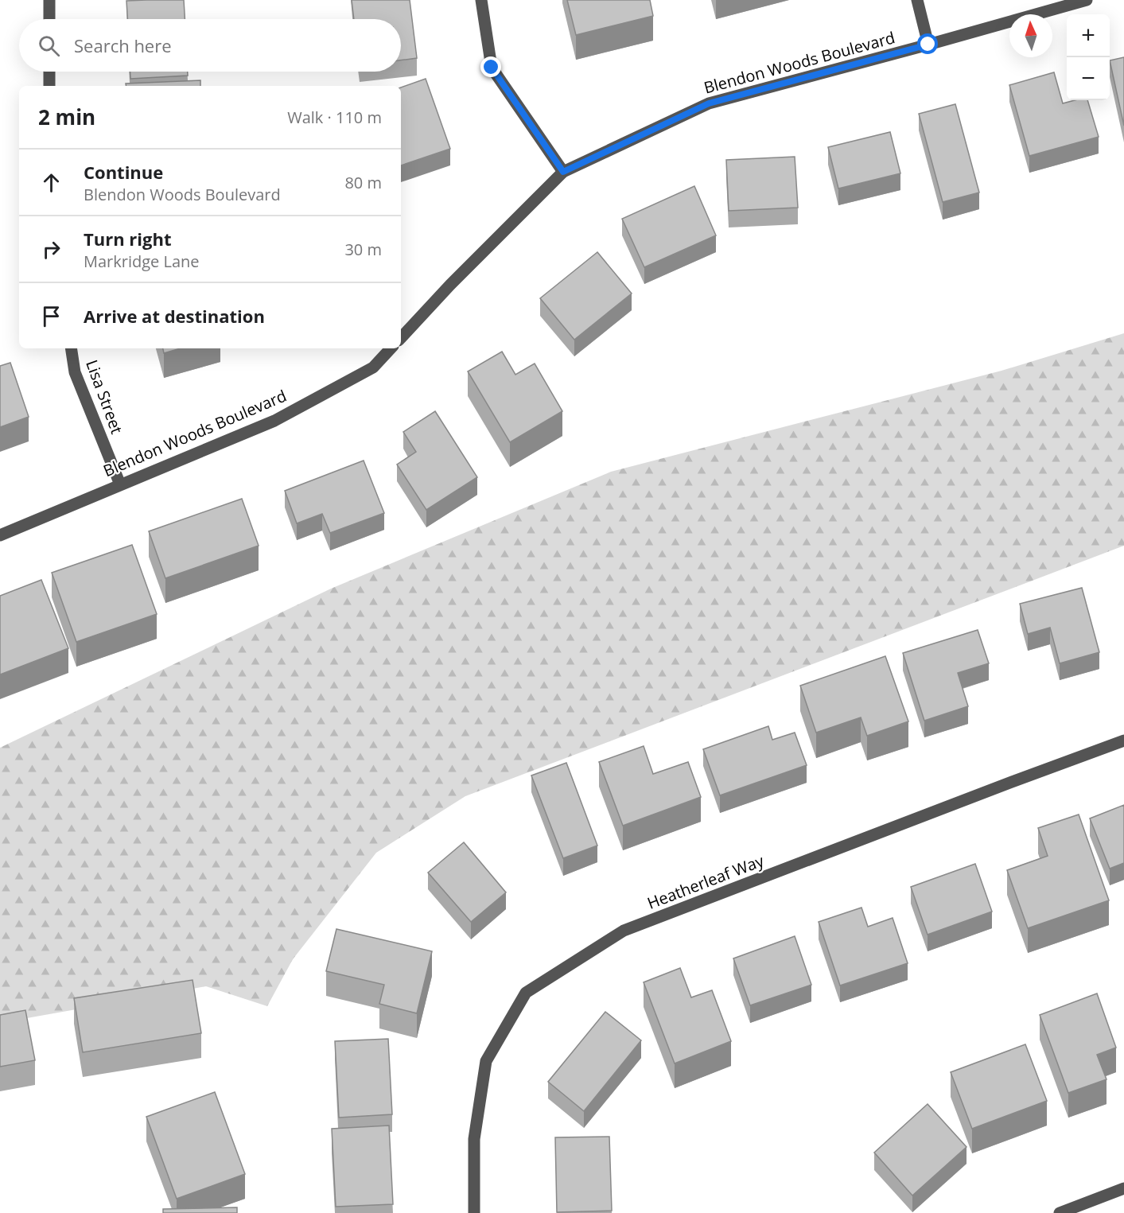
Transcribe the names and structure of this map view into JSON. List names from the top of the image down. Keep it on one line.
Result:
{"streets":{"street":["Blendon Woods Boulevard","Lisa Street","Heatherleaf Way"]},"crossings":[["Blendon Woods Boulevard","Lisa Street"]],"north":"top","page":{"map_buttons":["+","−"],"search":"Search here","heading":["2 min","Walk · 110 m"],"list":[["Continue","Blendon Woods Boulevard","80 m"],["Turn right","Markridge Lane","30 m"],"Arrive at destination"]}}
